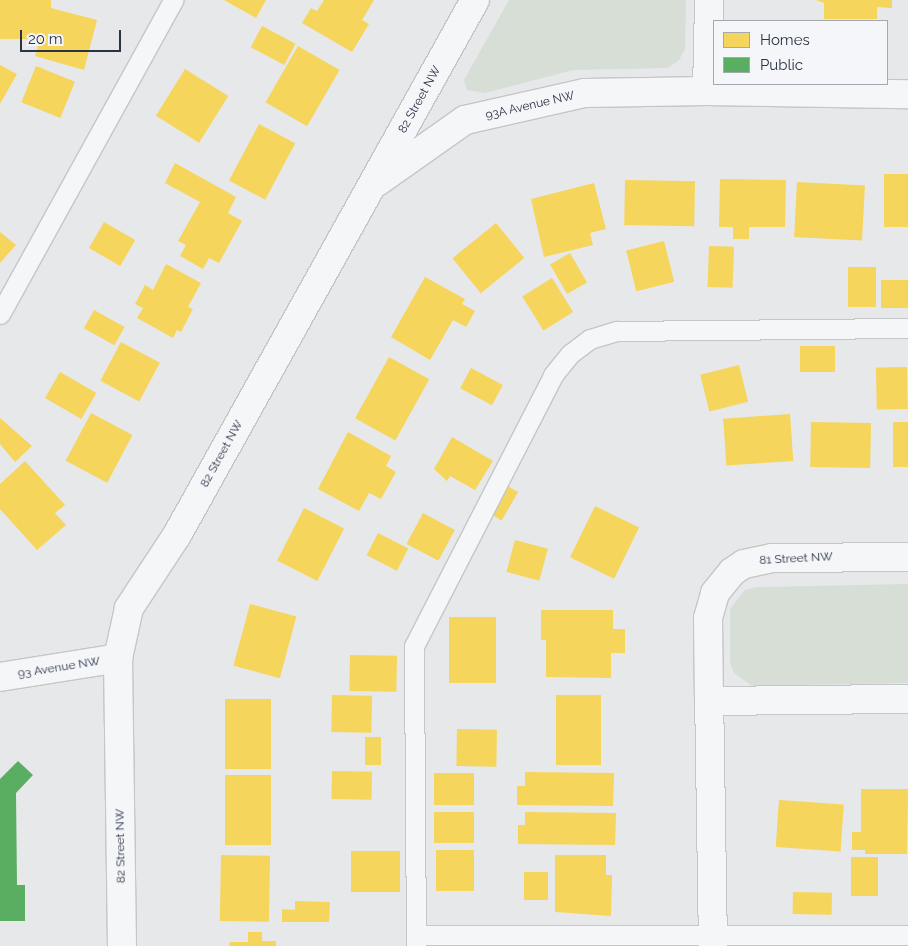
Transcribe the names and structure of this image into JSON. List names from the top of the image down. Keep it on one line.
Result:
{"streets":{"street":["82 Street NW","93A Avenue NW","81 Street NW","93 Avenue NW"]},"crossings":[["82 Street NW","93A Avenue NW"],["82 Street NW","93 Avenue NW"]],"legend":["Homes","Public"],"scale_bar":"20 m"}
